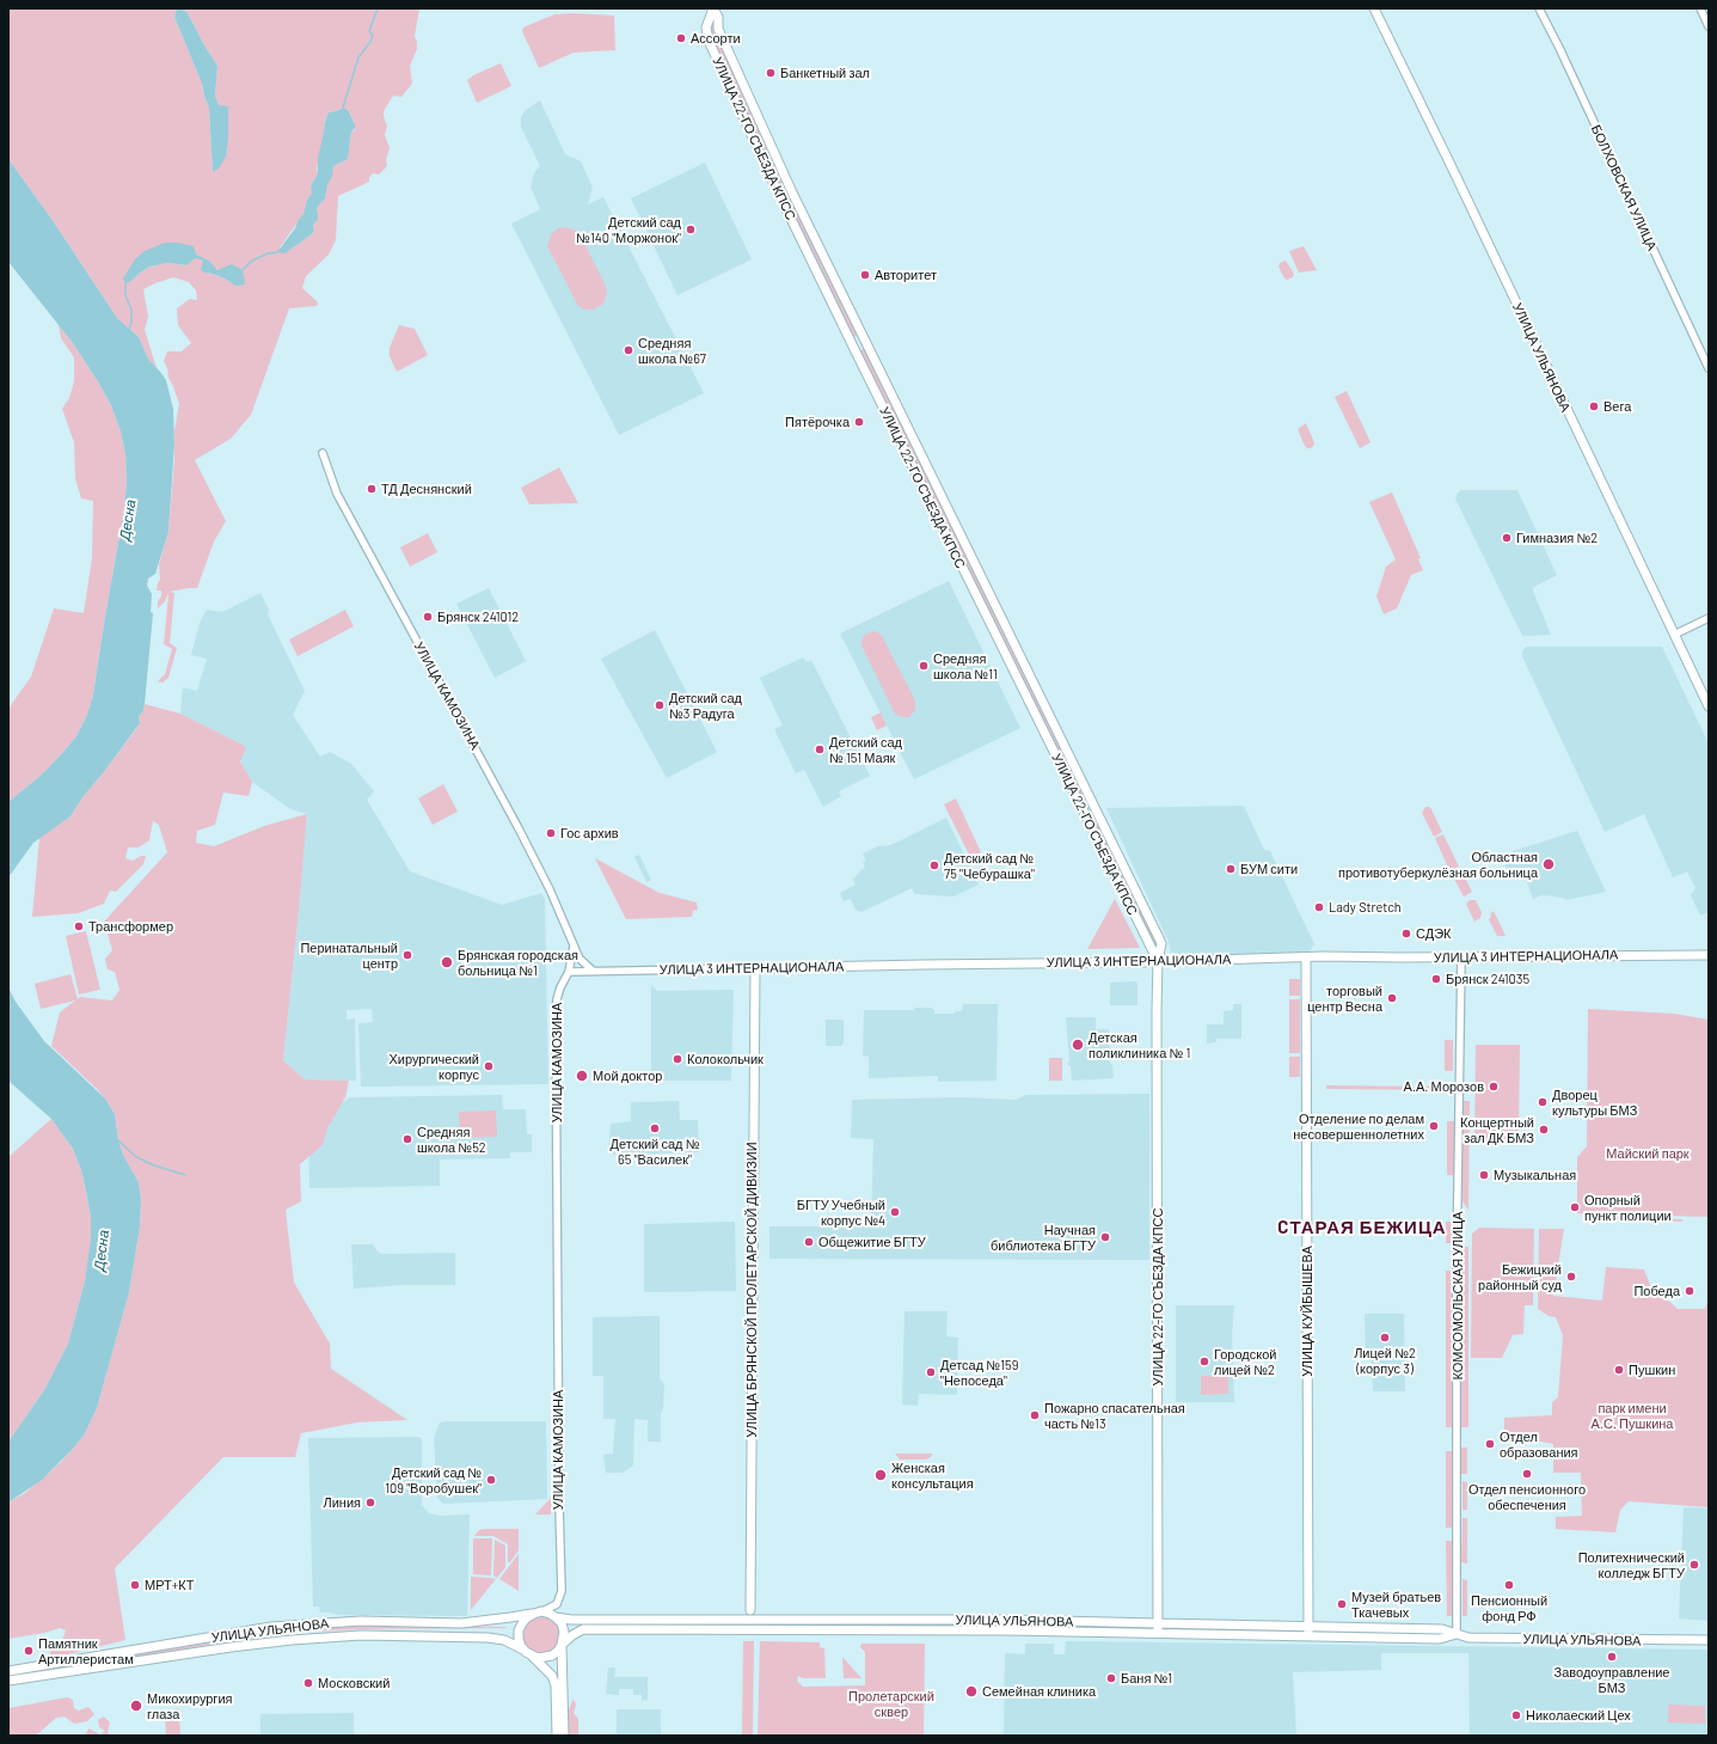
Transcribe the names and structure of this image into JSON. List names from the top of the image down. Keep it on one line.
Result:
{"streets":{"main road":["УЛИЦА 22-ГО СЪЕЗДА КПСС","УЛИЦА УЛЬЯНОВА","УЛИЦА 3 ИНТЕРНАЦИОНАЛА","УЛИЦА БРЯНСКОЙ ПРОЛЕТАРСКОЙ ДИВИЗИИ","УЛИЦА КУЙБЫШЕВА"],"street":["БОЛХОВСКАЯ УЛИЦА","УЛИЦА КАМОЗИНА","КОМСОМОЛЬСКАЯ УЛИЦА"]},"crossings":[["УЛИЦА 22-ГО СЪЕЗДА КПСС","УЛИЦА УЛЬЯНОВА"],["УЛИЦА 22-ГО СЪЕЗДА КПСС","УЛИЦА 3 ИНТЕРНАЦИОНАЛА"],["УЛИЦА УЛЬЯНОВА","УЛИЦА КАМОЗИНА"],["УЛИЦА УЛЬЯНОВА","КОМСОМОЛЬСКАЯ УЛИЦА"],["УЛИЦА УЛЬЯНОВА","УЛИЦА КУЙБЫШЕВА"],["УЛИЦА КАМОЗИНА","УЛИЦА 3 ИНТЕРНАЦИОНАЛА"],["УЛИЦА 3 ИНТЕРНАЦИОНАЛА","УЛИЦА БРЯНСКОЙ ПРОЛЕТАРСКОЙ ДИВИЗИИ"],["УЛИЦА 3 ИНТЕРНАЦИОНАЛА","КОМСОМОЛЬСКАЯ УЛИЦА"],["УЛИЦА 3 ИНТЕРНАЦИОНАЛА","УЛИЦА КУЙБЫШЕВА"]],"districts":["CТАРАЯ БЕЖИЦА"],"water":["Десна"],"parks":["Майский парк","парк имени А.С. Пушкина","Пролетарский сквер"],"places":["Ассорти","Банкетный зал","Детский сад №140 \"Моржонок\"","Авторитет","Средняя школа №67","Вега","Пятёрочка","ТД Деснянский","Гимназия №2","Брянск 241012","Средняя школа №11","Детский сад №3 Радуга","Детский сад № 151 Маяк","Гос архив","Областная противотуберкулёзная больница","Детский сад № 75 \"Чебурашка\"","БУМ сити","Lady Stretch","Трансформер","СДЭК","Перинатальный центр","Брянская городская больница №1","Брянск 241035","торговый центр Весна","Детская поликлиника № 1","Колокольчик","Хирургический корпус","Мой доктор","А.А. Морозов","Дворец культуры БМЗ","Отделение по делам несовершеннолетних","Детский сад № 65 \"Василек\"","Концертный зал ДК БМЗ","Средняя школа №52","Музыкальная","Опорный пункт полиции","БГТУ Учебный корпус №4","Научная библиотека БГТУ","Общежитие БГТУ","Бежицкий районный суд","Победа","Лицей №2 (корпус 3)","Городской лицей №2","Пушкин","Детсад №159 \"Непоседа\"","Пожарно спасательная часть №13","Отдел образования","Отдел пенсионного обеспечения","Женская консультация","Детский сад № 109 \"Воробушек\"","Линия","Политехнический колледж БГТУ","МРТ+КТ","Пенсионный фонд РФ","Музей братьев Ткачевых","Памятник Артиллеристам","Заводоуправление БМЗ","Баня №1","Московский","Семейная клиника","Микохирургия глаза","Николаеский Цех"]}
